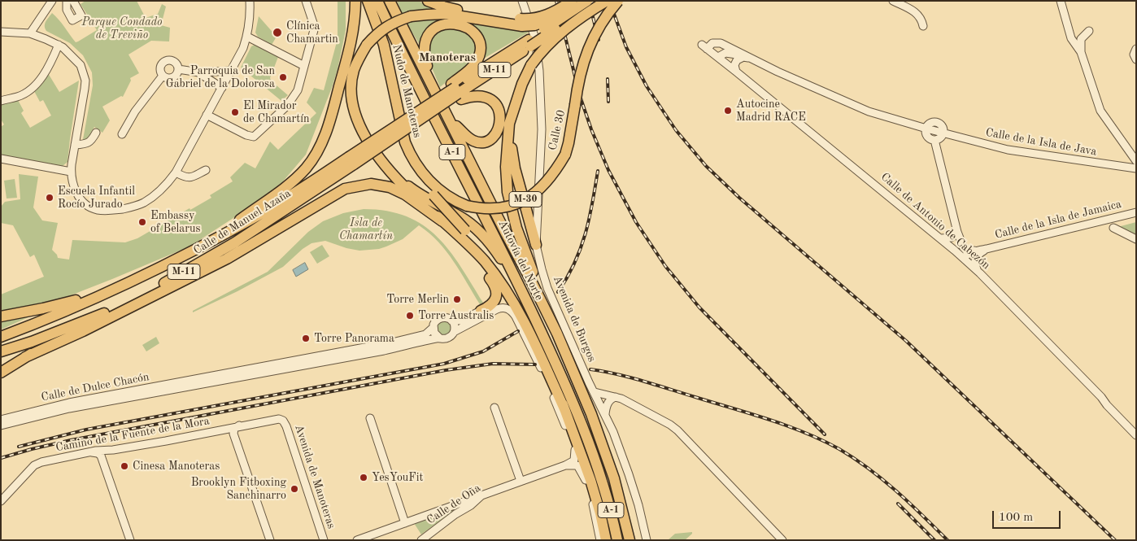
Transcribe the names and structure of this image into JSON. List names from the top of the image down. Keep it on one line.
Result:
{"streets":{"highway":["M-11","Nudo de Manoteras","Calle 30","A-1","M-30","Calle de Manuel Azaña","Autovía del Norte"],"street":["Calle de la Isla de Java","Calle de la Isla de Jamaica","Calle de Antonio de Cabezón","Avenida de Burgos","Calle de Dulce Chacón","Camino de la Fuente de la Mora","Avenida de Manoteras","Calle de Oña"]},"crossings":[["M-11","Calle de Manuel Azaña"],["Nudo de Manoteras","Calle 30"],["Calle de la Isla de Java","Calle de Antonio de Cabezón"],["Calle de la Isla de Jamaica","Calle de Antonio de Cabezón"],["Camino de la Fuente de la Mora","Avenida de Manoteras"]],"districts":["Manoteras"],"parks":["Parque Condado de Treviño","Isla de Chamartín"],"places":["Clínica Chamartin","Parroquia de San Gabriel de la Dolorosa","Autocine Madrid RACE","El Mirador de Chamartín","Escuela Infantil Rocío Jurado","Embassy of Belarus","Torre Merlin","Torre Australis","Torre Panorama","Cinesa Manoteras","YesYouFit","Brooklyn Fitboxing Sanchinarro"],"scale_bar":"100 m"}
